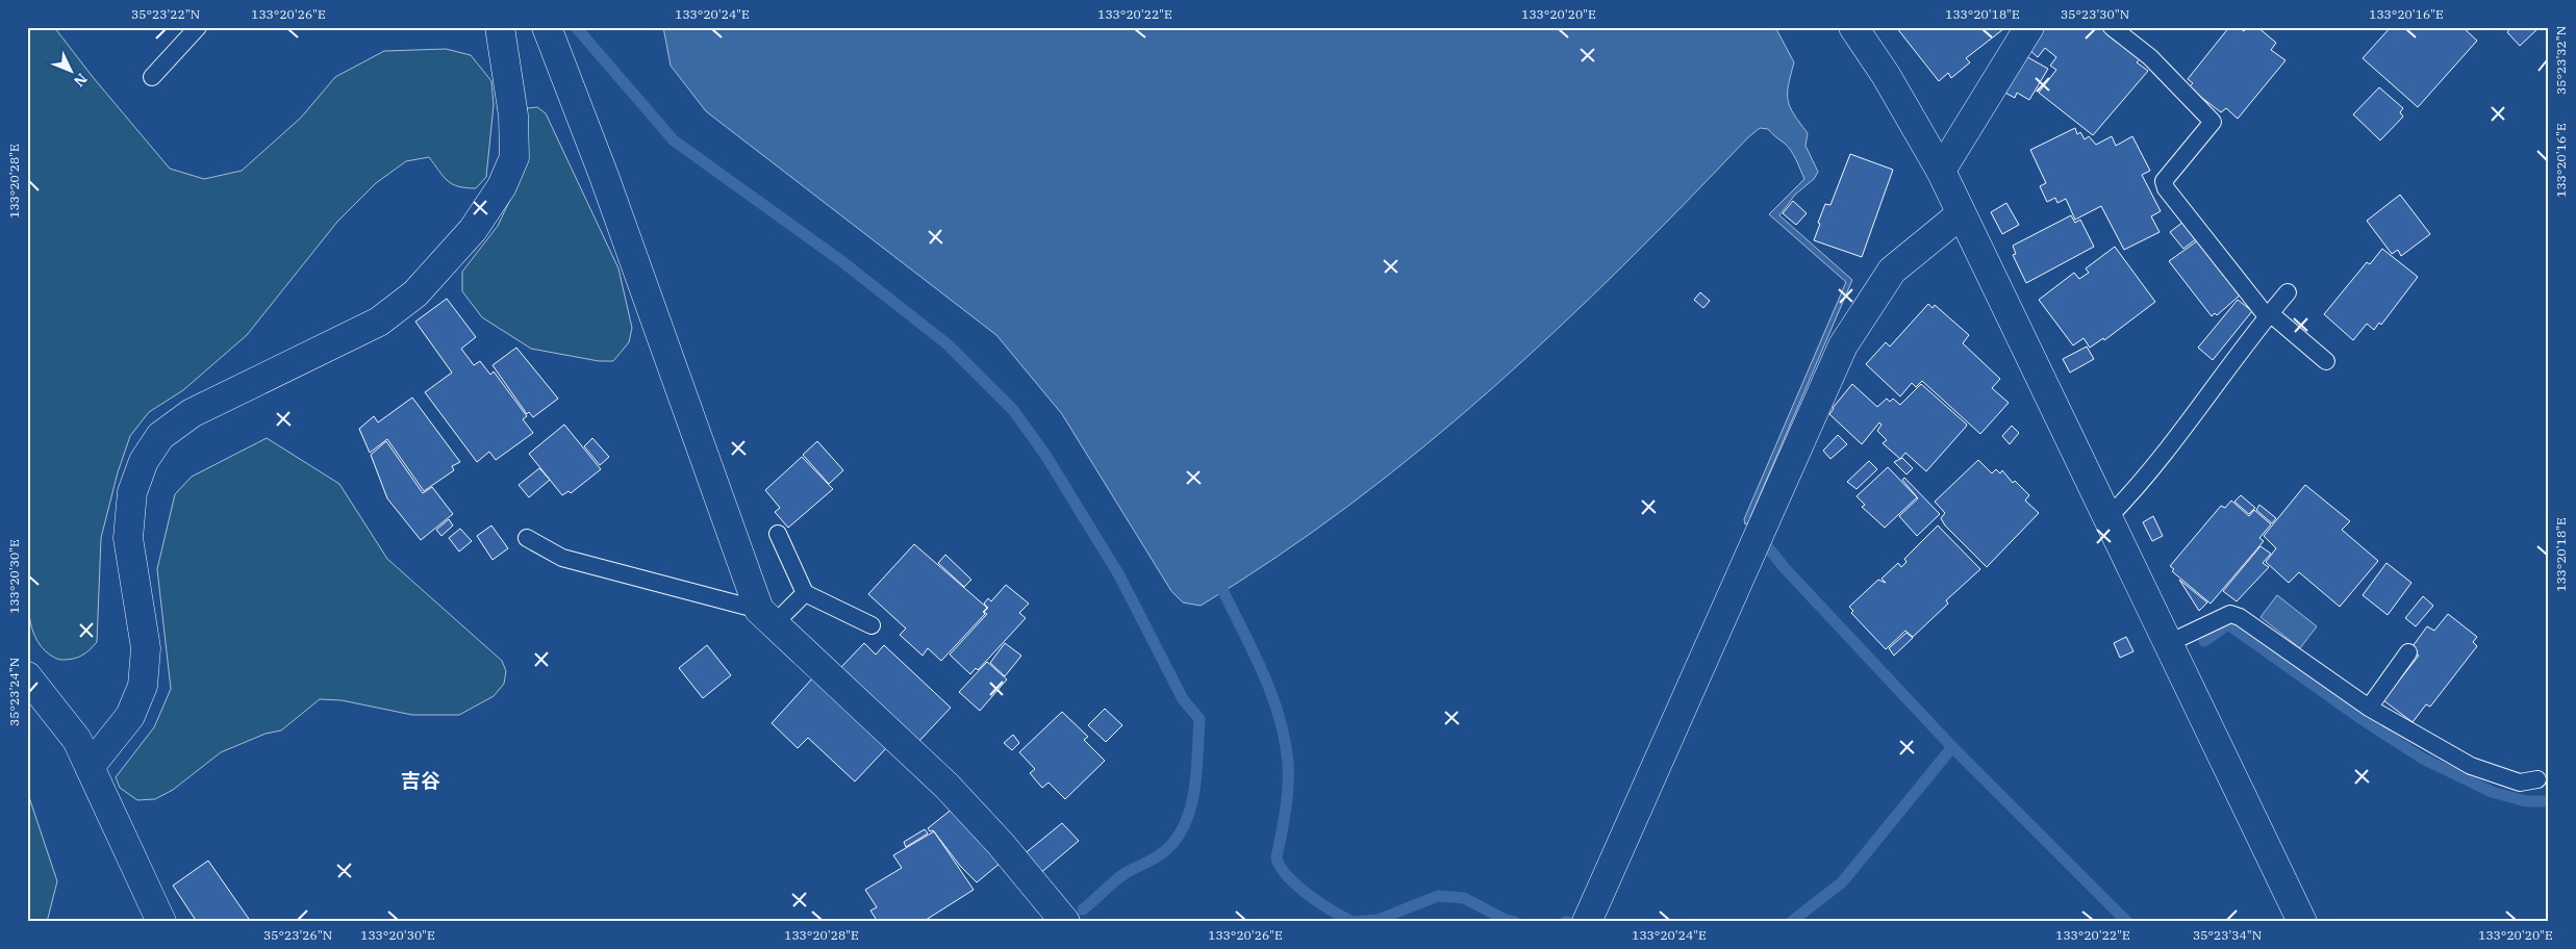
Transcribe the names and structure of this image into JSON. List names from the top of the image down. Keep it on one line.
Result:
{"districts":["吉谷"],"north":"bottom right","coordinates":["35°23'22\"N","133°20'26\"E","133°20'24\"E","133°20'22\"E","133°20'20\"E","133°20'18\"E","35°23'30\"N","133°20'16\"E","35°23'32\"N","133°20'28\"E","133°20'30\"E","35°23'24\"N","35°23'26\"N","35°23'34\"N"]}
